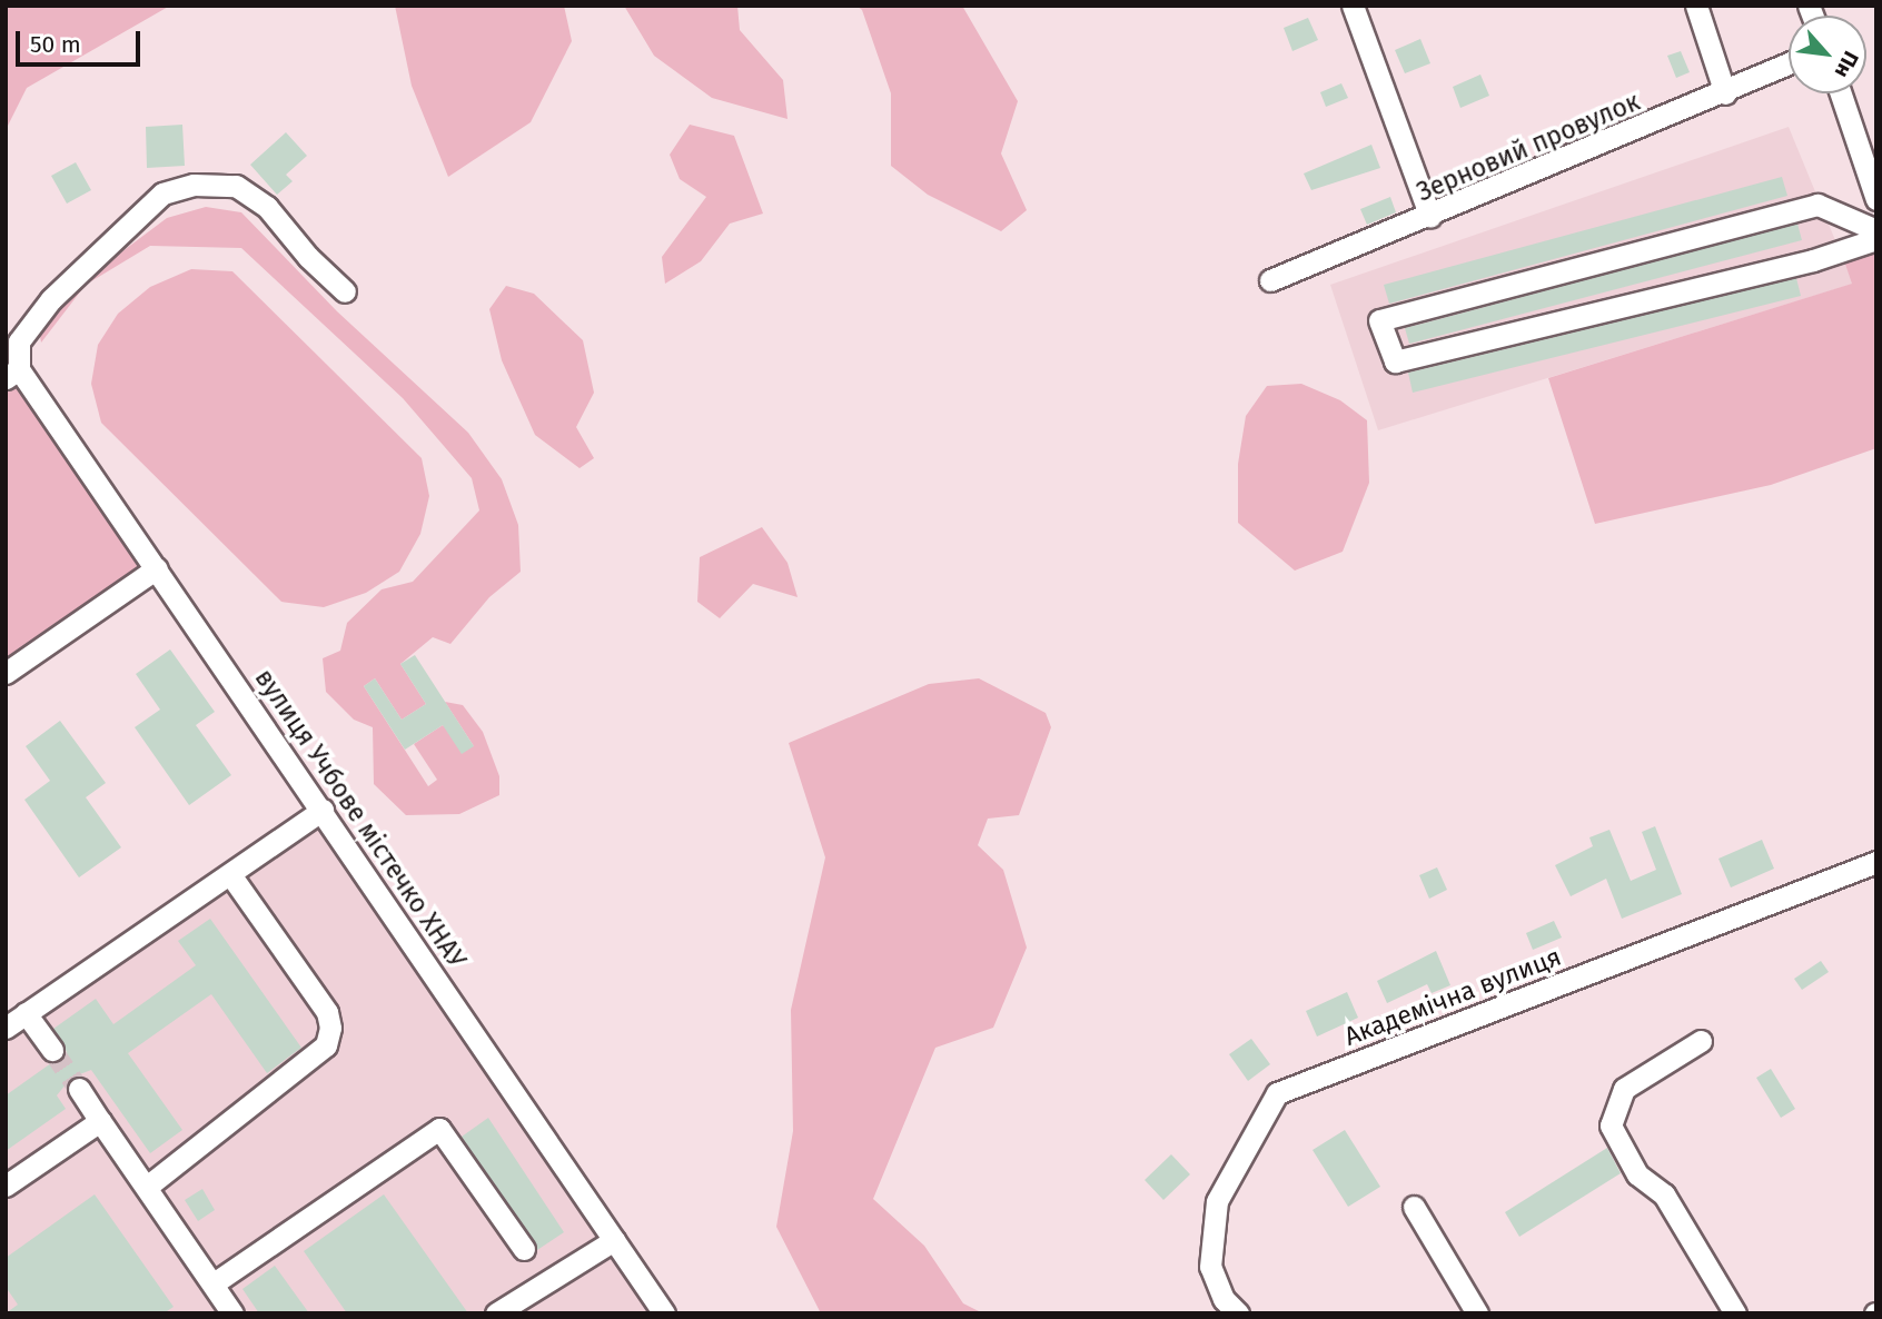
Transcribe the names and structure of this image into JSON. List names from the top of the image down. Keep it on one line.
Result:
{"streets":{"street":["Зерновий провулок","вулиця Учбове містечко ХНАУ","Академічна вулиця"]},"scale_bar":"50 m","north":"bottom right"}
